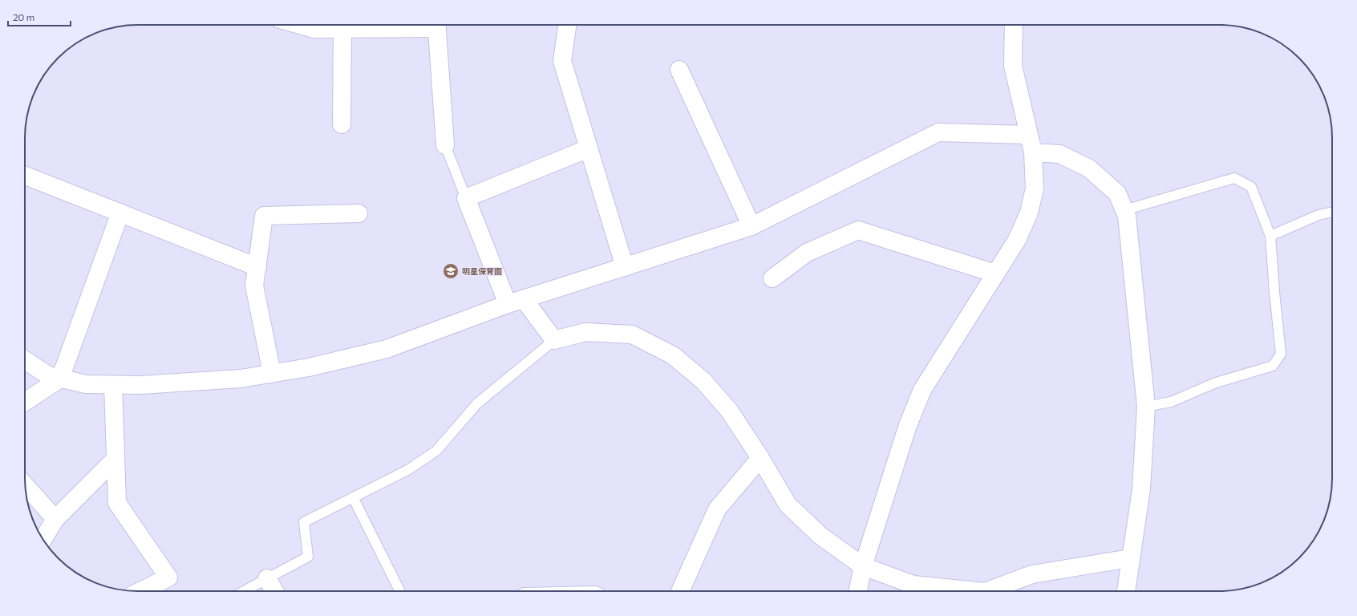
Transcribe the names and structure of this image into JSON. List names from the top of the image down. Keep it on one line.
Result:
{"places":{"school or university":["明星保育園"]},"scale_bar":"20 m"}
